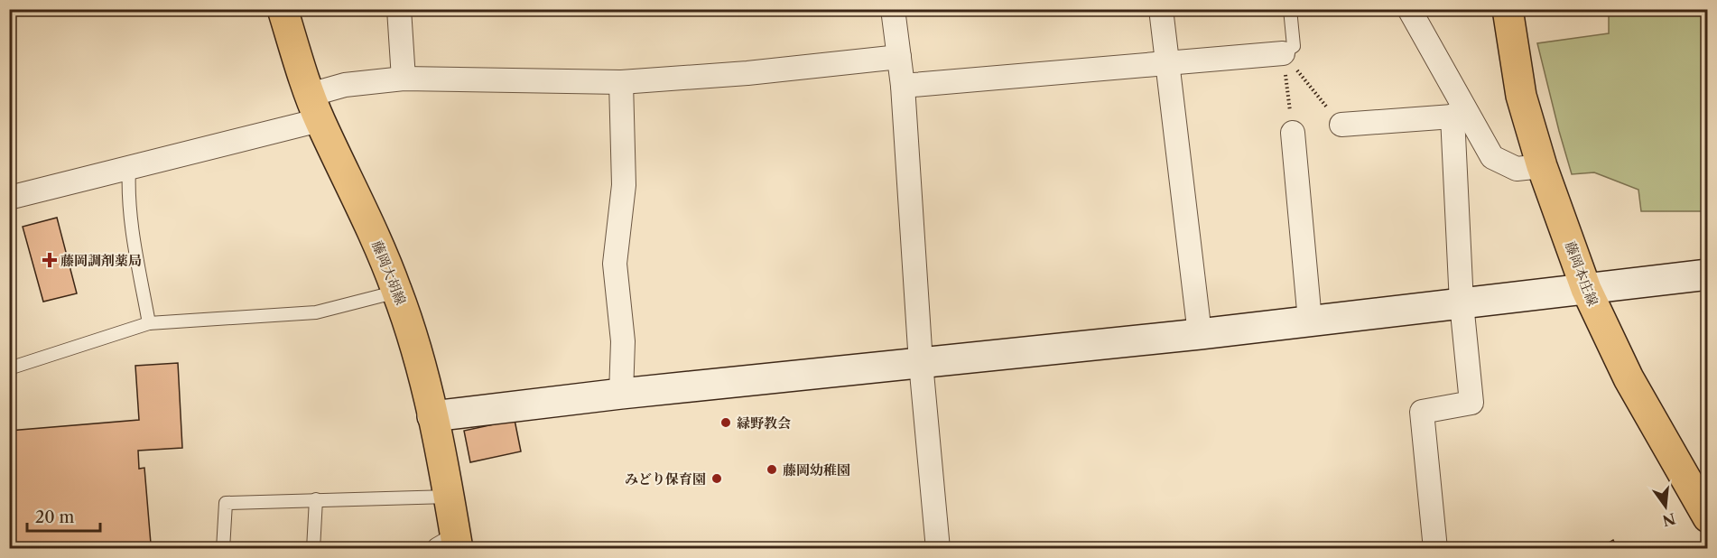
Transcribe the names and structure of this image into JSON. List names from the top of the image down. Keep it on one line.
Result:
{"streets":{"main road":["藤岡大胡線","藤岡本庄線"]},"places":{"health":["藤岡調剤薬局"],"other":["緑野教会","藤岡幼稚園","みどり保育園"]},"scale_bar":"20 m","north":"bottom"}
